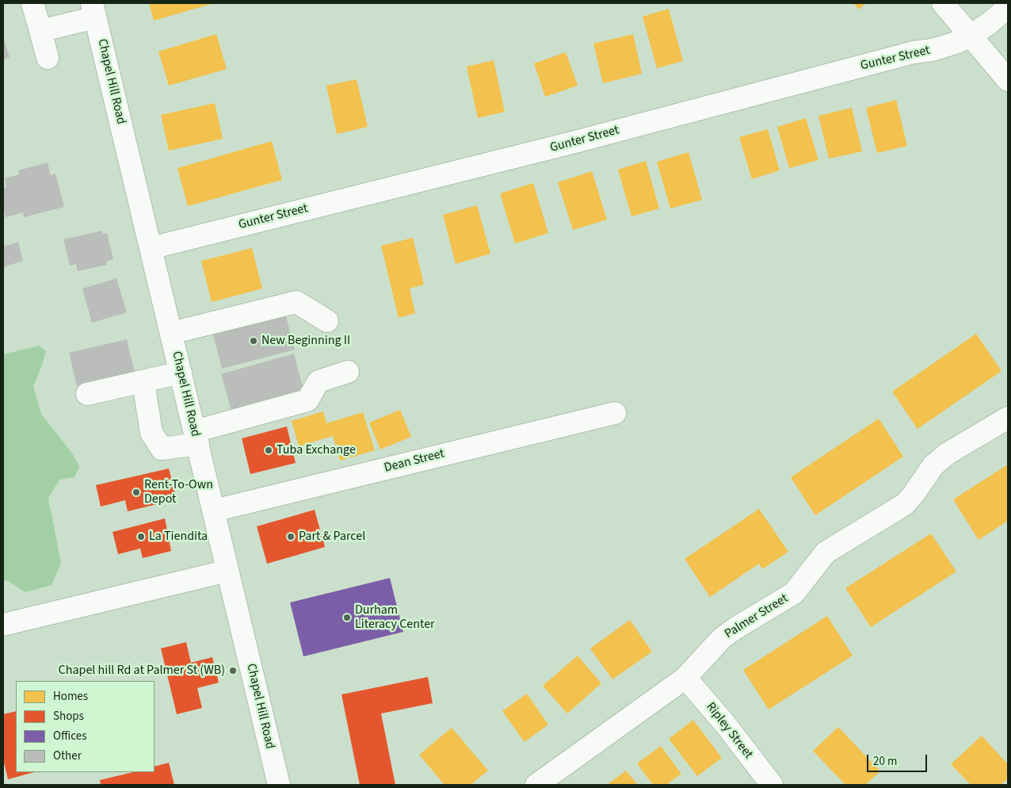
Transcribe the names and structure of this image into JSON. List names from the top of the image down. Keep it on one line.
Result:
{"streets":{"street":["Gunter Street","Chapel Hill Road","Dean Street","Palmer Street","Ripley Street"]},"crossings":[["Gunter Street","Chapel Hill Road"],["Chapel Hill Road","Dean Street"],["Palmer Street","Ripley Street"]],"places":["New Beginning II","Tuba Exchange","Rent-To-Own Depot","La Tiendita","Part & Parcel","Durham Literacy Center","Chapel hill Rd at Palmer St (WB)"],"legend":["Homes","Shops","Offices","Other"],"scale_bar":"20 m"}
